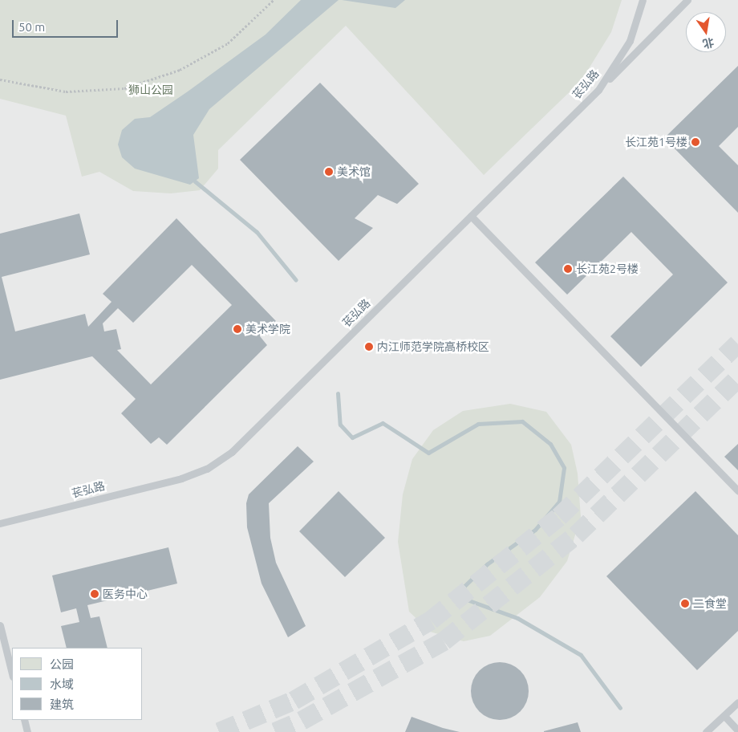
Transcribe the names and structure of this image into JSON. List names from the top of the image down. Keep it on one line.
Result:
{"streets":{"lane":["苌弘路"]},"parks":["狮山公园"],"places":["长江苑1号楼","美术馆","长江苑2号楼","美术学院","内江师范学院高桥校区","医务中心","二食堂"],"legend":["公园","水域","建筑"],"scale_bar":"50 m","north":"bottom"}
